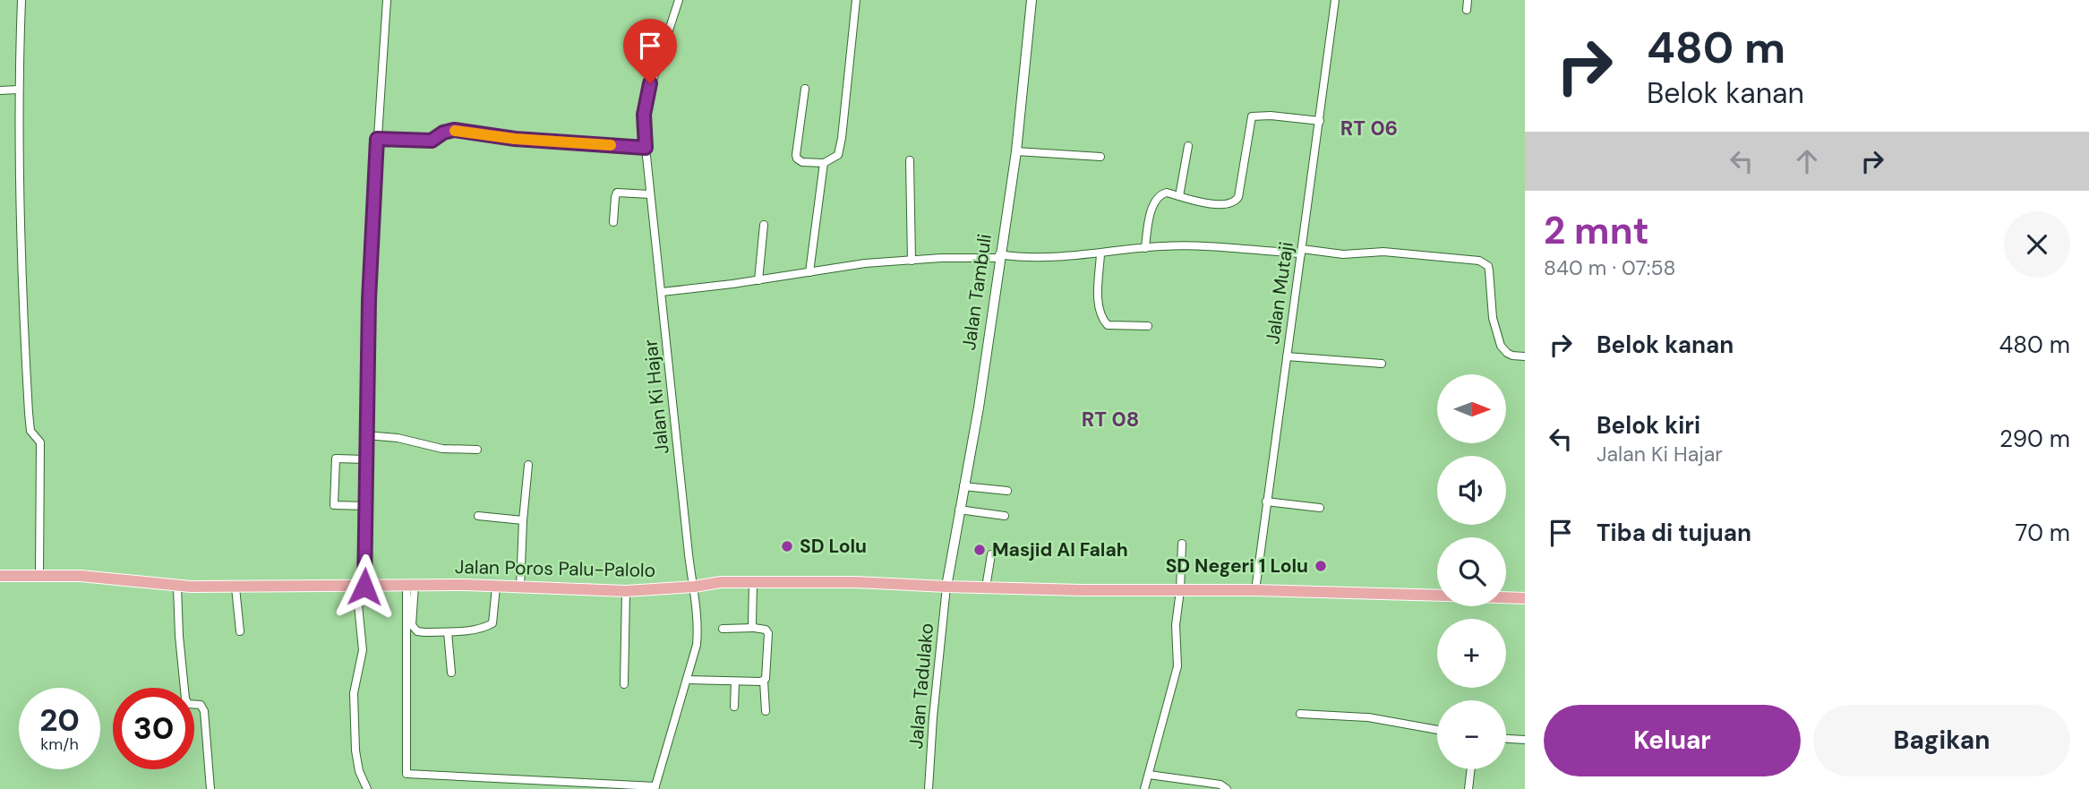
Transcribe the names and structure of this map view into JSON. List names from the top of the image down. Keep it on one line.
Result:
{"streets":{"main road":["Jalan Poros Palu-Palolo"],"street":["Jalan Tambuli","Jalan Mutaji","Jalan Ki Hajar","Jalan Tadulako"]},"crossings":[["Jalan Tambuli","Jalan Poros Palu-Palolo"],["Jalan Tambuli","Jalan Tadulako"],["Jalan Mutaji","Jalan Poros Palu-Palolo"],["Jalan Ki Hajar","Jalan Poros Palu-Palolo"],["Jalan Poros Palu-Palolo","Jalan Tadulako"]],"districts":["RT 06","RT 08"],"places":["SD Lolu","Masjid Al Falah","SD Negeri 1 Lolu"],"north":"right","page":{"turn":["480 m","Belok kanan"],"heading":["2 mnt","840 m · 07:58"],"list":[{"name":"Belok kanan","value":"480 m"},{"name":"Belok kiri","note":"Jalan Ki Hajar","value":"290 m"},{"name":"Tiba di tujuan","value":"70 m"}],"map_buttons":["+","−"],"speed":"20 km/h","limit":"30","buttons":["Keluar","Bagikan"]}}
